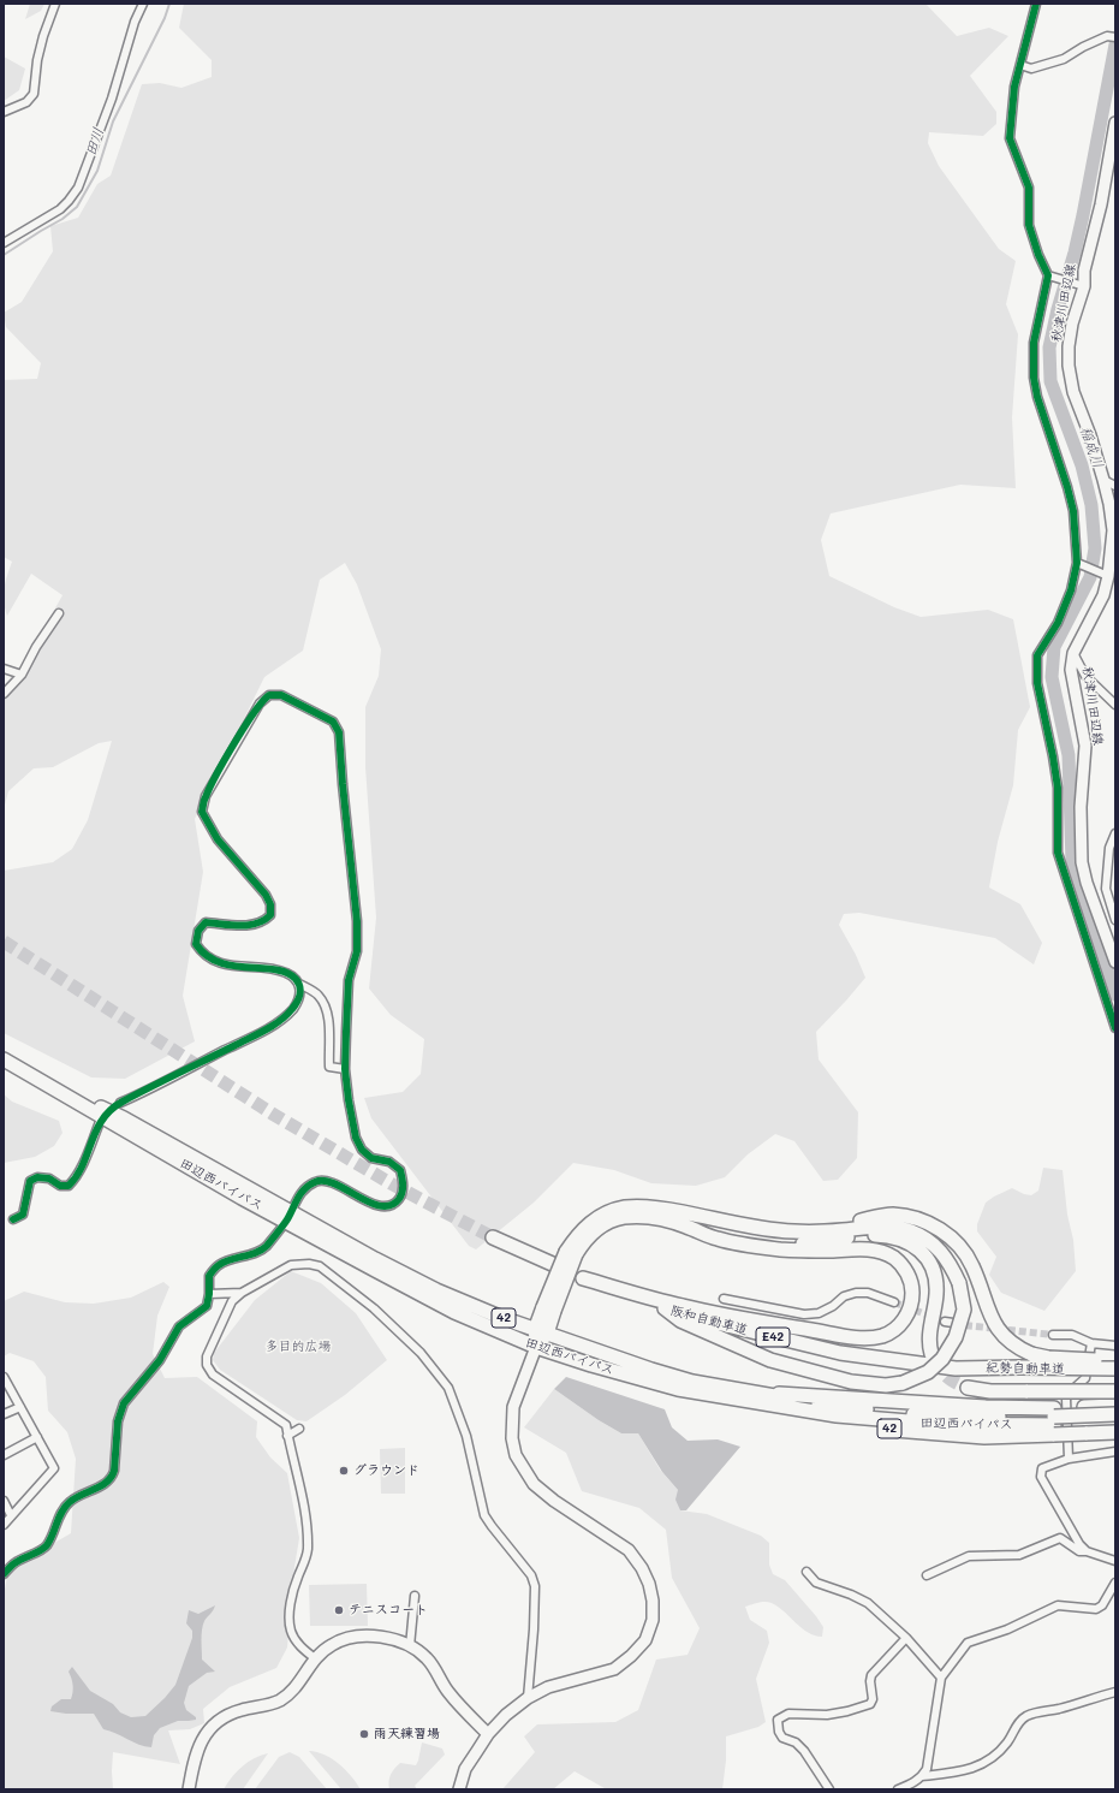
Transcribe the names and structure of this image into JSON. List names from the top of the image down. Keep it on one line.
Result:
{"streets":{"highway":["田辺西バイパス","42","阪和自動車道","E42","紀勢自動車道"],"street":["秋津川田辺線"]},"crossings":[["田辺西バイパス","42"],["阪和自動車道","紀勢自動車道"]],"water":["田川","稲成川"],"parks":["多目的広場"],"places":["グラウンド","テニスコート","雨天練習場"]}
